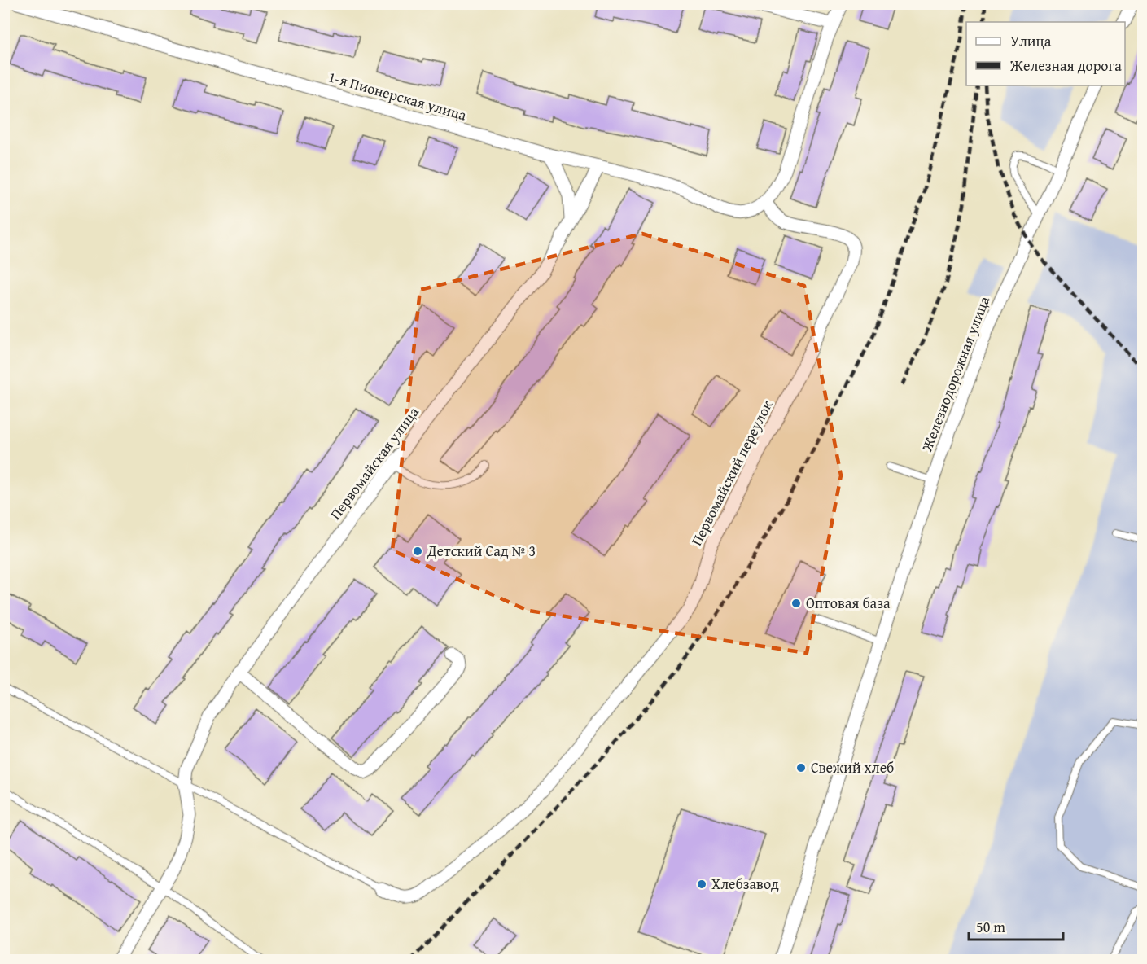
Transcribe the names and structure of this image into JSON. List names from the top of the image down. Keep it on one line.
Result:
{"streets":{"street":["1-я Пионерская улица","Железнодорожная улица","Первомайская улица","Первомайский переулок"]},"crossings":[["1-я Пионерская улица","Первомайская улица"],["1-я Пионерская улица","Первомайский переулок"]],"places":["Детский Сад № 3","Оптовая база","Свежий хлеб","Хлебзавод"],"legend":["Улица","Железная дорога"],"scale_bar":"50 m"}
